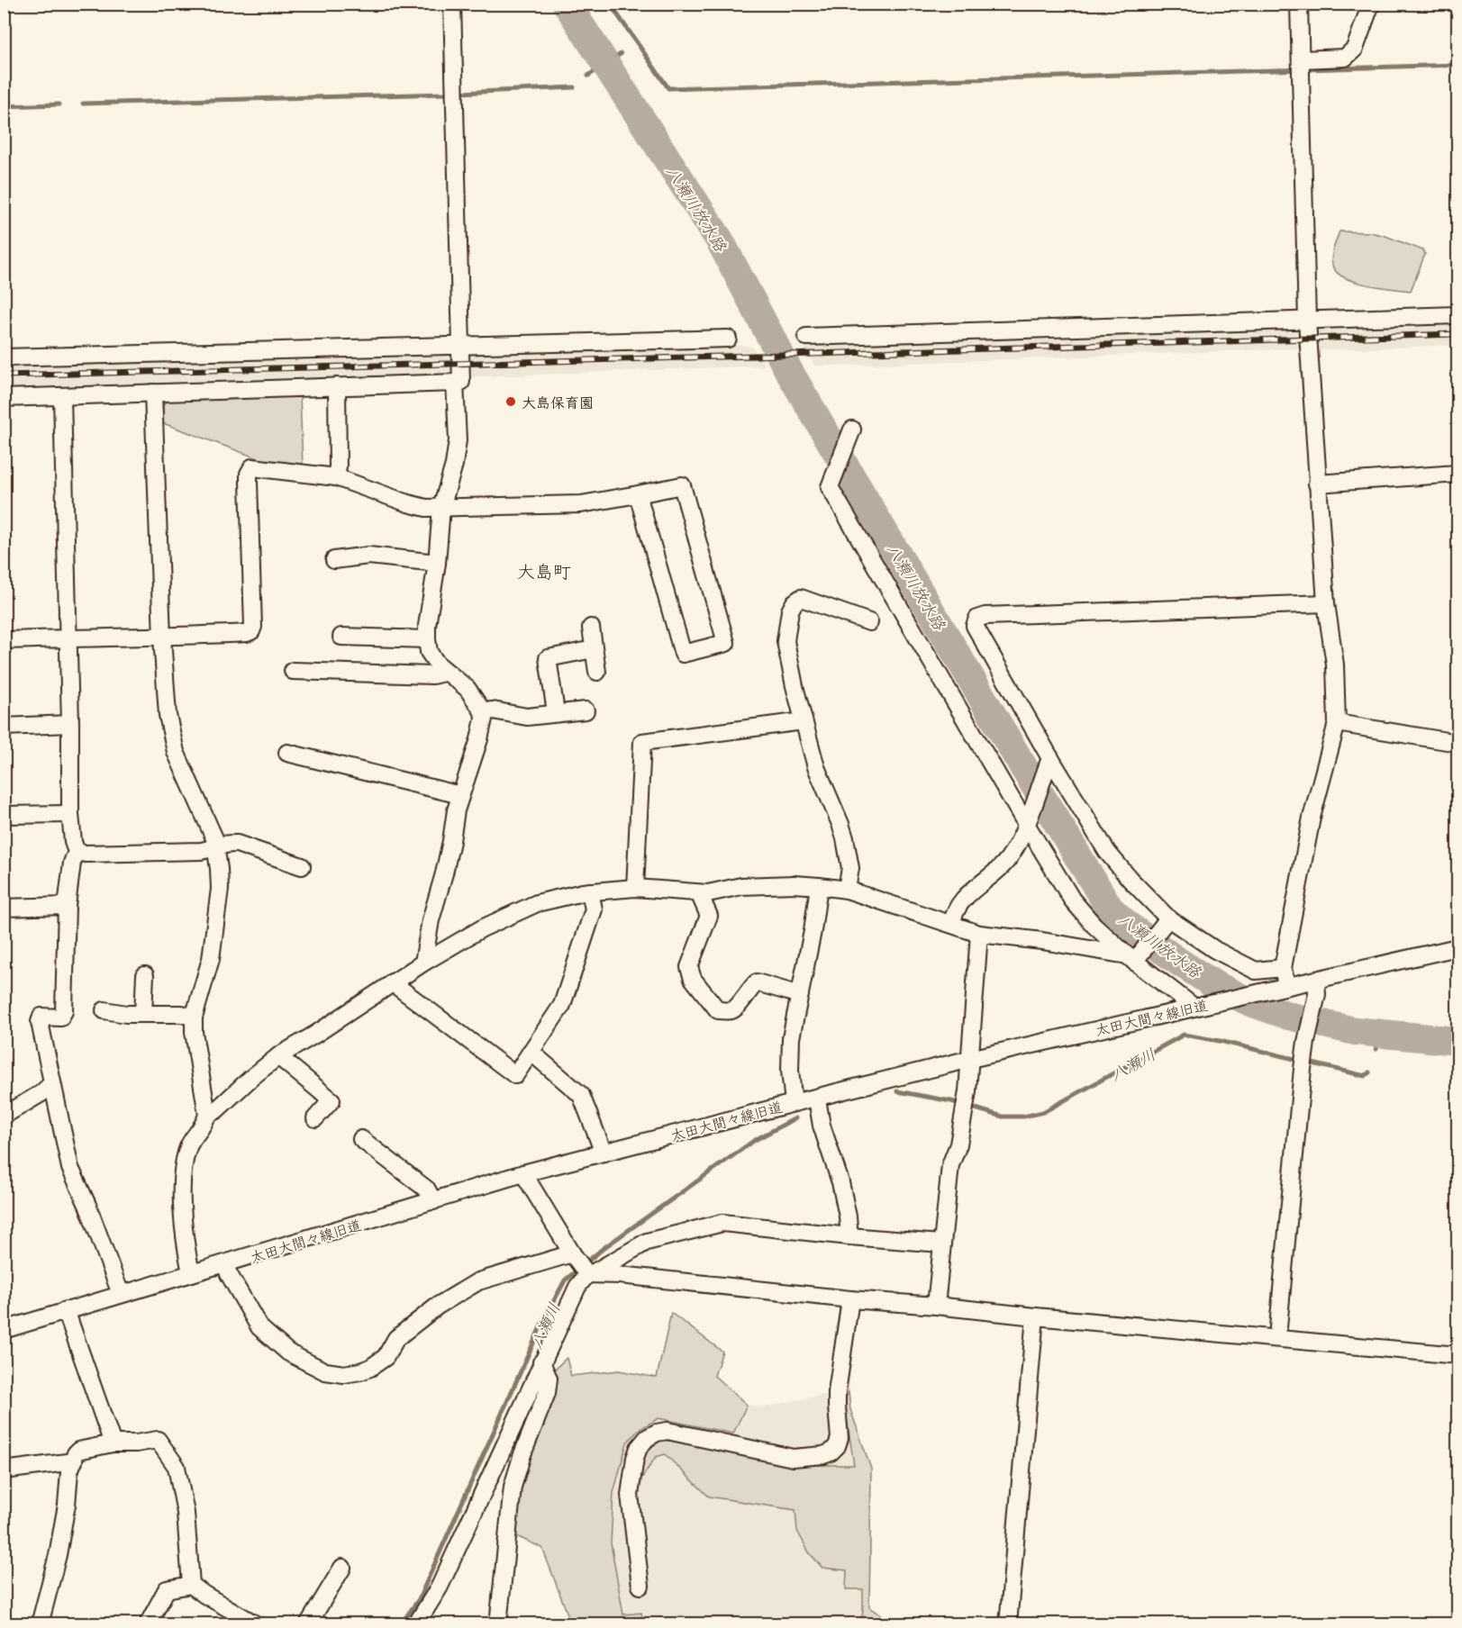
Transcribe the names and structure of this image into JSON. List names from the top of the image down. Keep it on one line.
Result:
{"streets":{"street":["太田大間々線旧道"]},"districts":["大島町"],"water":["八瀬川放水路","八瀬川"],"places":["大島保育園"]}
